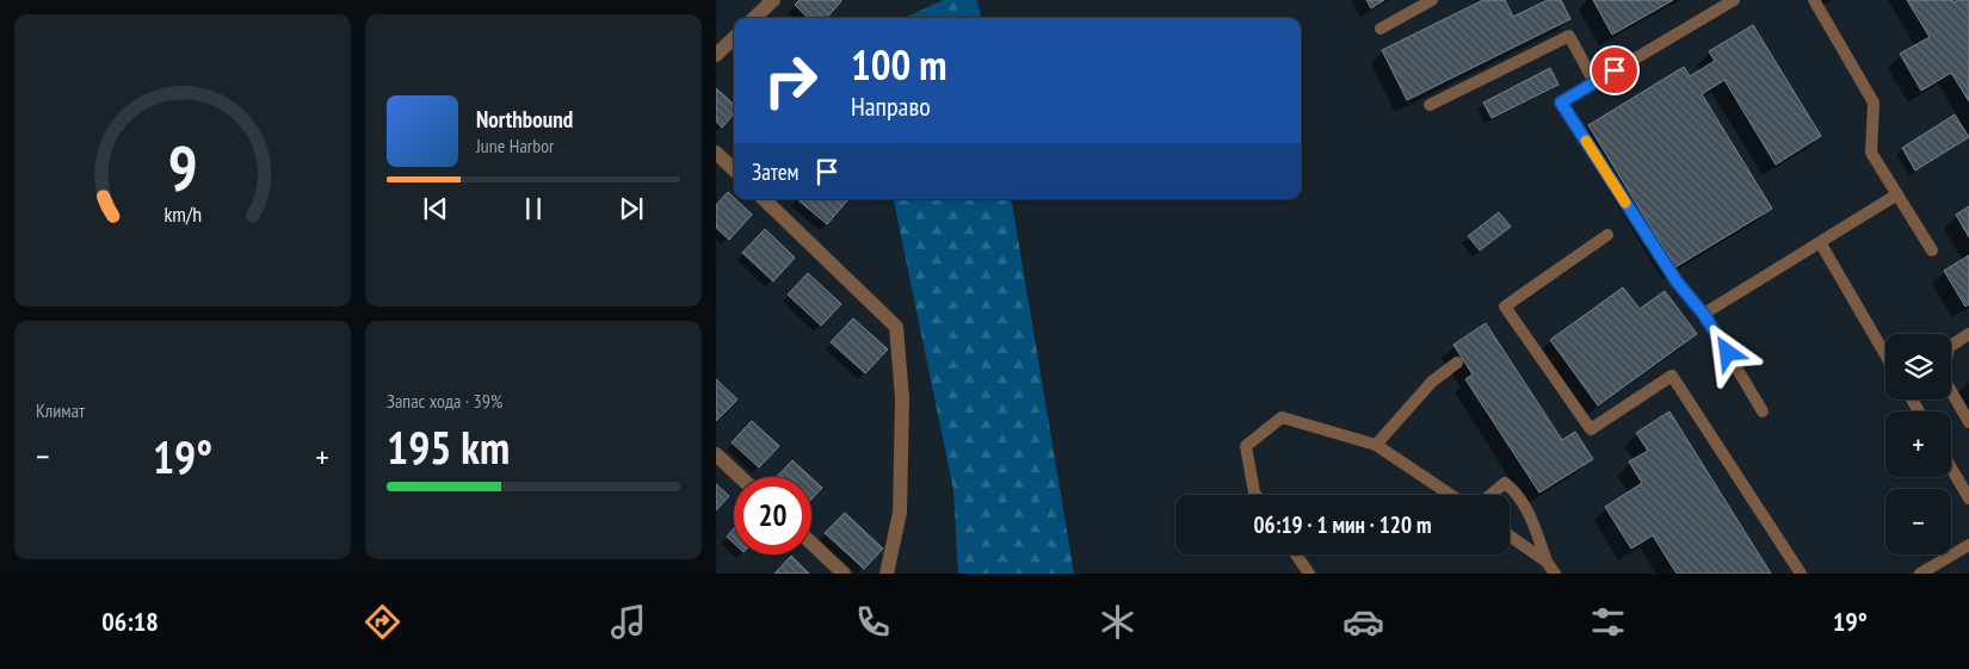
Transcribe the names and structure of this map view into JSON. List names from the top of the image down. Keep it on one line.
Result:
{"page":{"turn":["100 m","Направо"],"song":["Northbound","June Harbor"],"then":"Затем","tile":["Климат",["Запас хода · 39%","195 km"]],"map_buttons":["+","−"],"heat":["−","19°","+"],"limit":"20","trip":"06:19 · 1 мин · 120 m","tabs":["06:18","19°"],"gauge":["9","km/h"]}}
